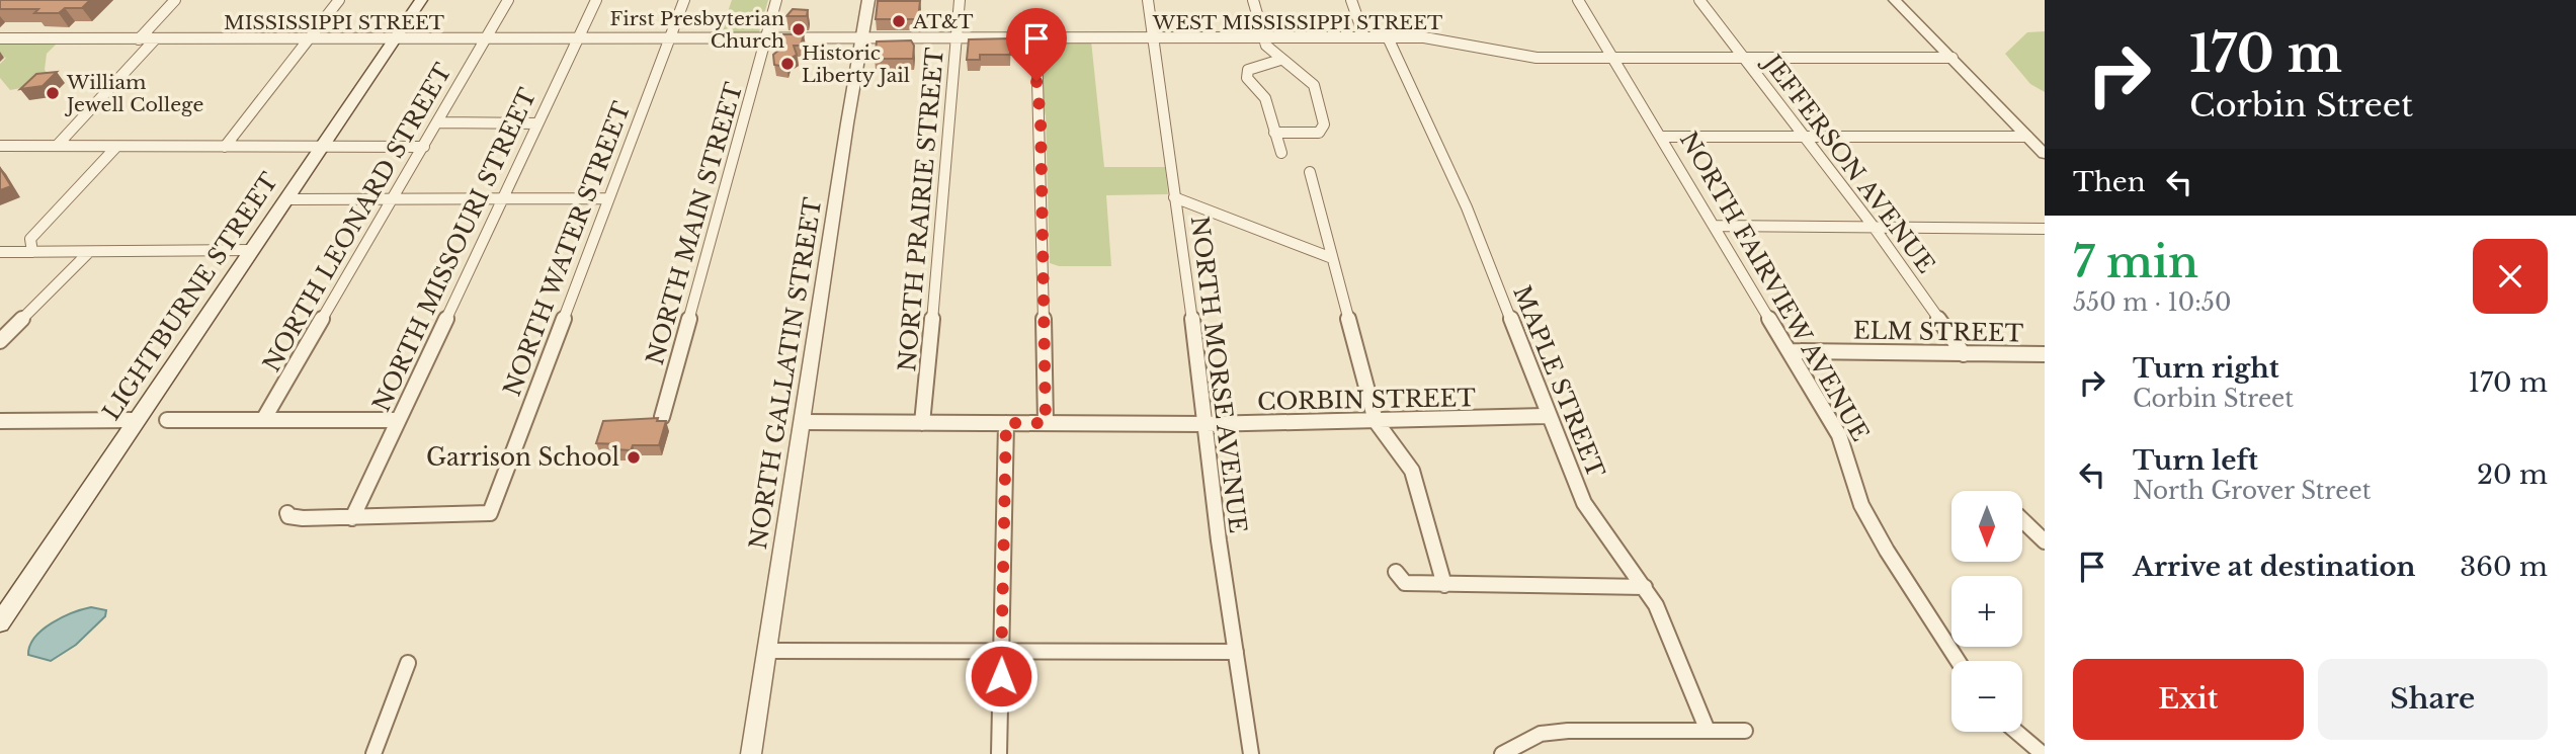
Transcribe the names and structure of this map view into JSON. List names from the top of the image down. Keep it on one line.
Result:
{"streets":{"main road":["LIGHTBURNE STREET"],"street":["MISSISSIPPI STREET","WEST MISSISSIPPI STREET","JEFFERSON AVENUE","NORTH PRAIRIE STREET","NORTH LEONARD STREET","NORTH MAIN STREET","NORTH WATER STREET","NORTH MISSOURI STREET","NORTH FAIRVIEW AVENUE","ELM STREET","NORTH GALLATIN STREET","NORTH MORSE AVENUE","MAPLE STREET","CORBIN STREET"]},"crossings":[["MISSISSIPPI STREET","WEST MISSISSIPPI STREET"],["MISSISSIPPI STREET","NORTH LEONARD STREET"],["MISSISSIPPI STREET","NORTH WATER STREET"],["MISSISSIPPI STREET","NORTH MISSOURI STREET"],["MISSISSIPPI STREET","LIGHTBURNE STREET"],["WEST MISSISSIPPI STREET","JEFFERSON AVENUE"],["WEST MISSISSIPPI STREET","NORTH PRAIRIE STREET"],["WEST MISSISSIPPI STREET","NORTH MAIN STREET"],["WEST MISSISSIPPI STREET","NORTH WATER STREET"],["WEST MISSISSIPPI STREET","NORTH FAIRVIEW AVENUE"],["WEST MISSISSIPPI STREET","NORTH GALLATIN STREET"],["WEST MISSISSIPPI STREET","NORTH MORSE AVENUE"],["WEST MISSISSIPPI STREET","MAPLE STREET"],["JEFFERSON AVENUE","ELM STREET"],["NORTH PRAIRIE STREET","CORBIN STREET"],["NORTH WATER STREET","NORTH MISSOURI STREET"],["NORTH FAIRVIEW AVENUE","ELM STREET"],["NORTH GALLATIN STREET","CORBIN STREET"],["NORTH MORSE AVENUE","CORBIN STREET"],["MAPLE STREET","CORBIN STREET"]],"places":["AT&T","First Presbyterian Church","Historic Liberty Jail","William Jewell College","Garrison School"],"north":"bottom","page":{"turn":["170 m","Corbin Street"],"then":"Then","heading":["7 min","550 m · 10:50"],"list":[{"name":"Turn right","note":"Corbin Street","value":"170 m"},{"name":"Turn left","note":"North Grover Street","value":"20 m"},{"name":"Arrive at destination","value":"360 m"}],"map_buttons":["+","−"],"buttons":["Exit","Share"]}}
